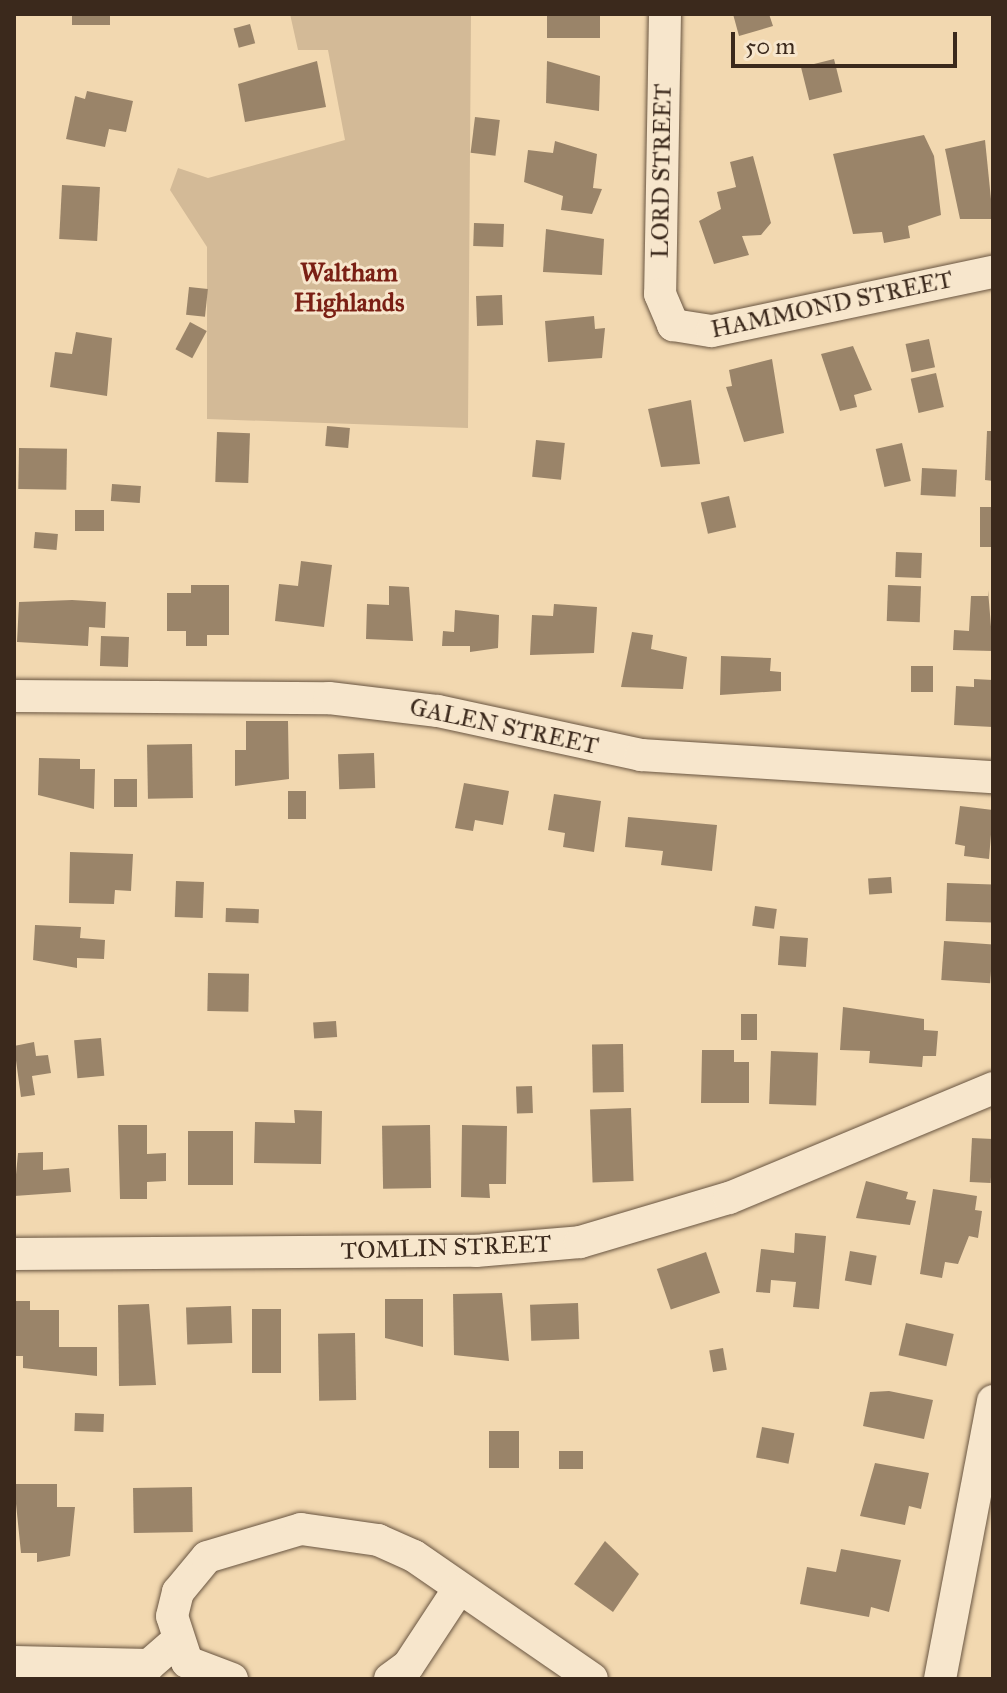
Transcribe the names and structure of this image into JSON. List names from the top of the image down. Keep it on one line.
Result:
{"streets":{"street":["LORD STREET","HAMMOND STREET","GALEN STREET","TOMLIN STREET"]},"crossings":[["LORD STREET","HAMMOND STREET"]],"districts":["Waltham Highlands"],"scale_bar":"50 m"}
